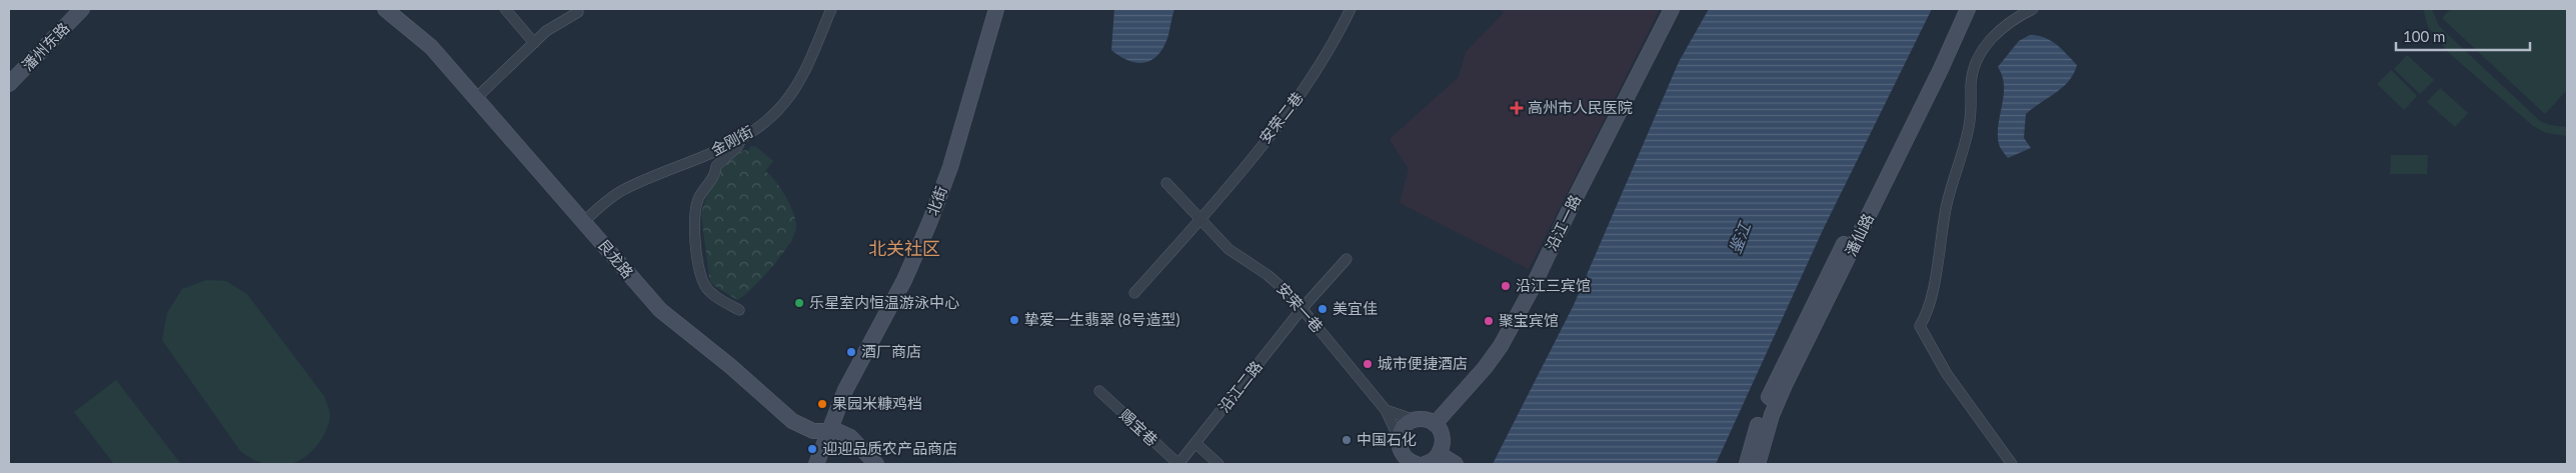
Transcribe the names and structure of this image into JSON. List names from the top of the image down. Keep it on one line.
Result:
{"streets":{"street":["潘州东路","安荣二巷","金刚街","北街","沿江一路","潘仙路","艮龙路","安荣一巷","沿江二路","赐宝巷"]},"crossings":[["安荣二巷","安荣一巷"],["金刚街","艮龙路"],["北街","艮龙路"],["安荣一巷","沿江二路"],["沿江二路","赐宝巷"]],"districts":["北关社区"],"water":["鉴江"],"places":{"health":["高州市人民医院"],"other":["沿江三宾馆","乐星室内恒温游泳中心","美宜佳","挚爱一生翡翠 (8号造型)","聚宝宾馆","酒厂商店","城市便捷酒店","果园米糠鸡档","中国石化","迎迎品质农产品商店"]},"scale_bar":"100 m"}
